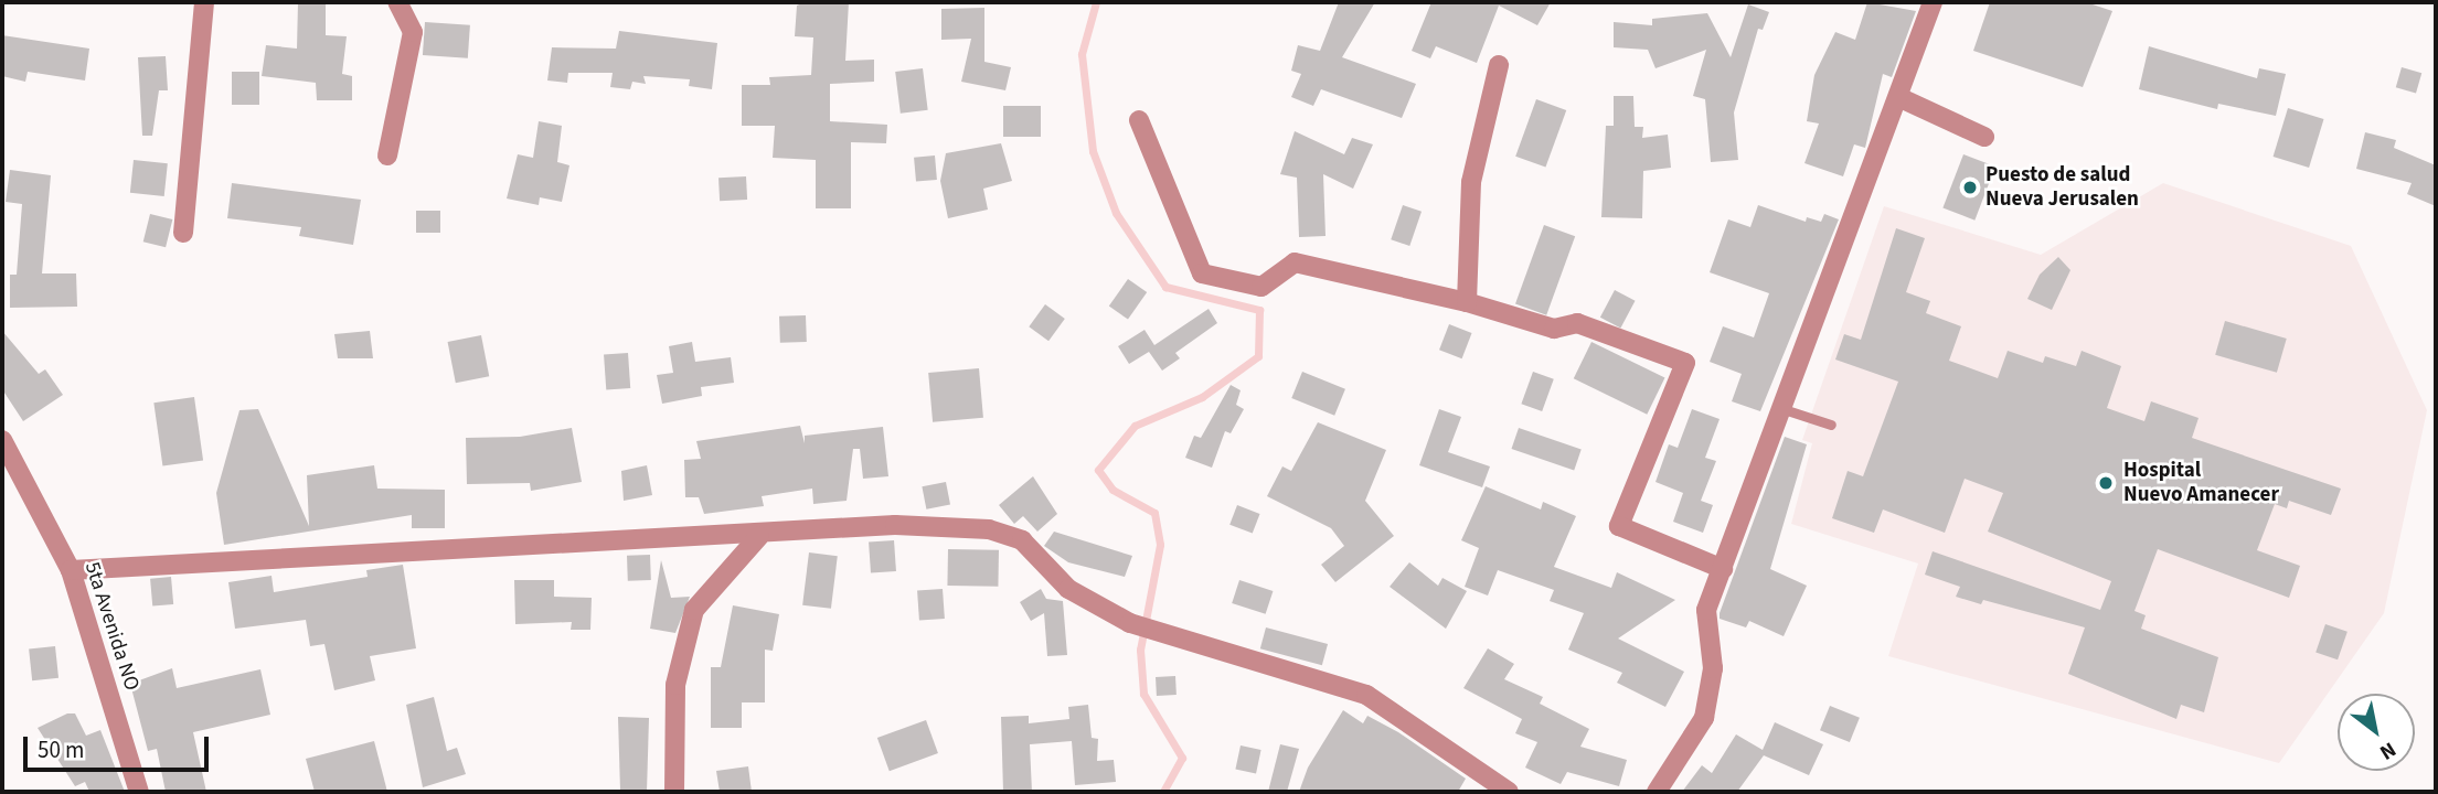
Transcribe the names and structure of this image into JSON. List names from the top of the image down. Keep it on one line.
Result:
{"streets":{"street":["5ta Avenida NO"]},"places":["Puesto de salud Nueva Jerusalen","Hospital Nuevo Amanecer"],"scale_bar":"50 m","north":"bottom right"}
